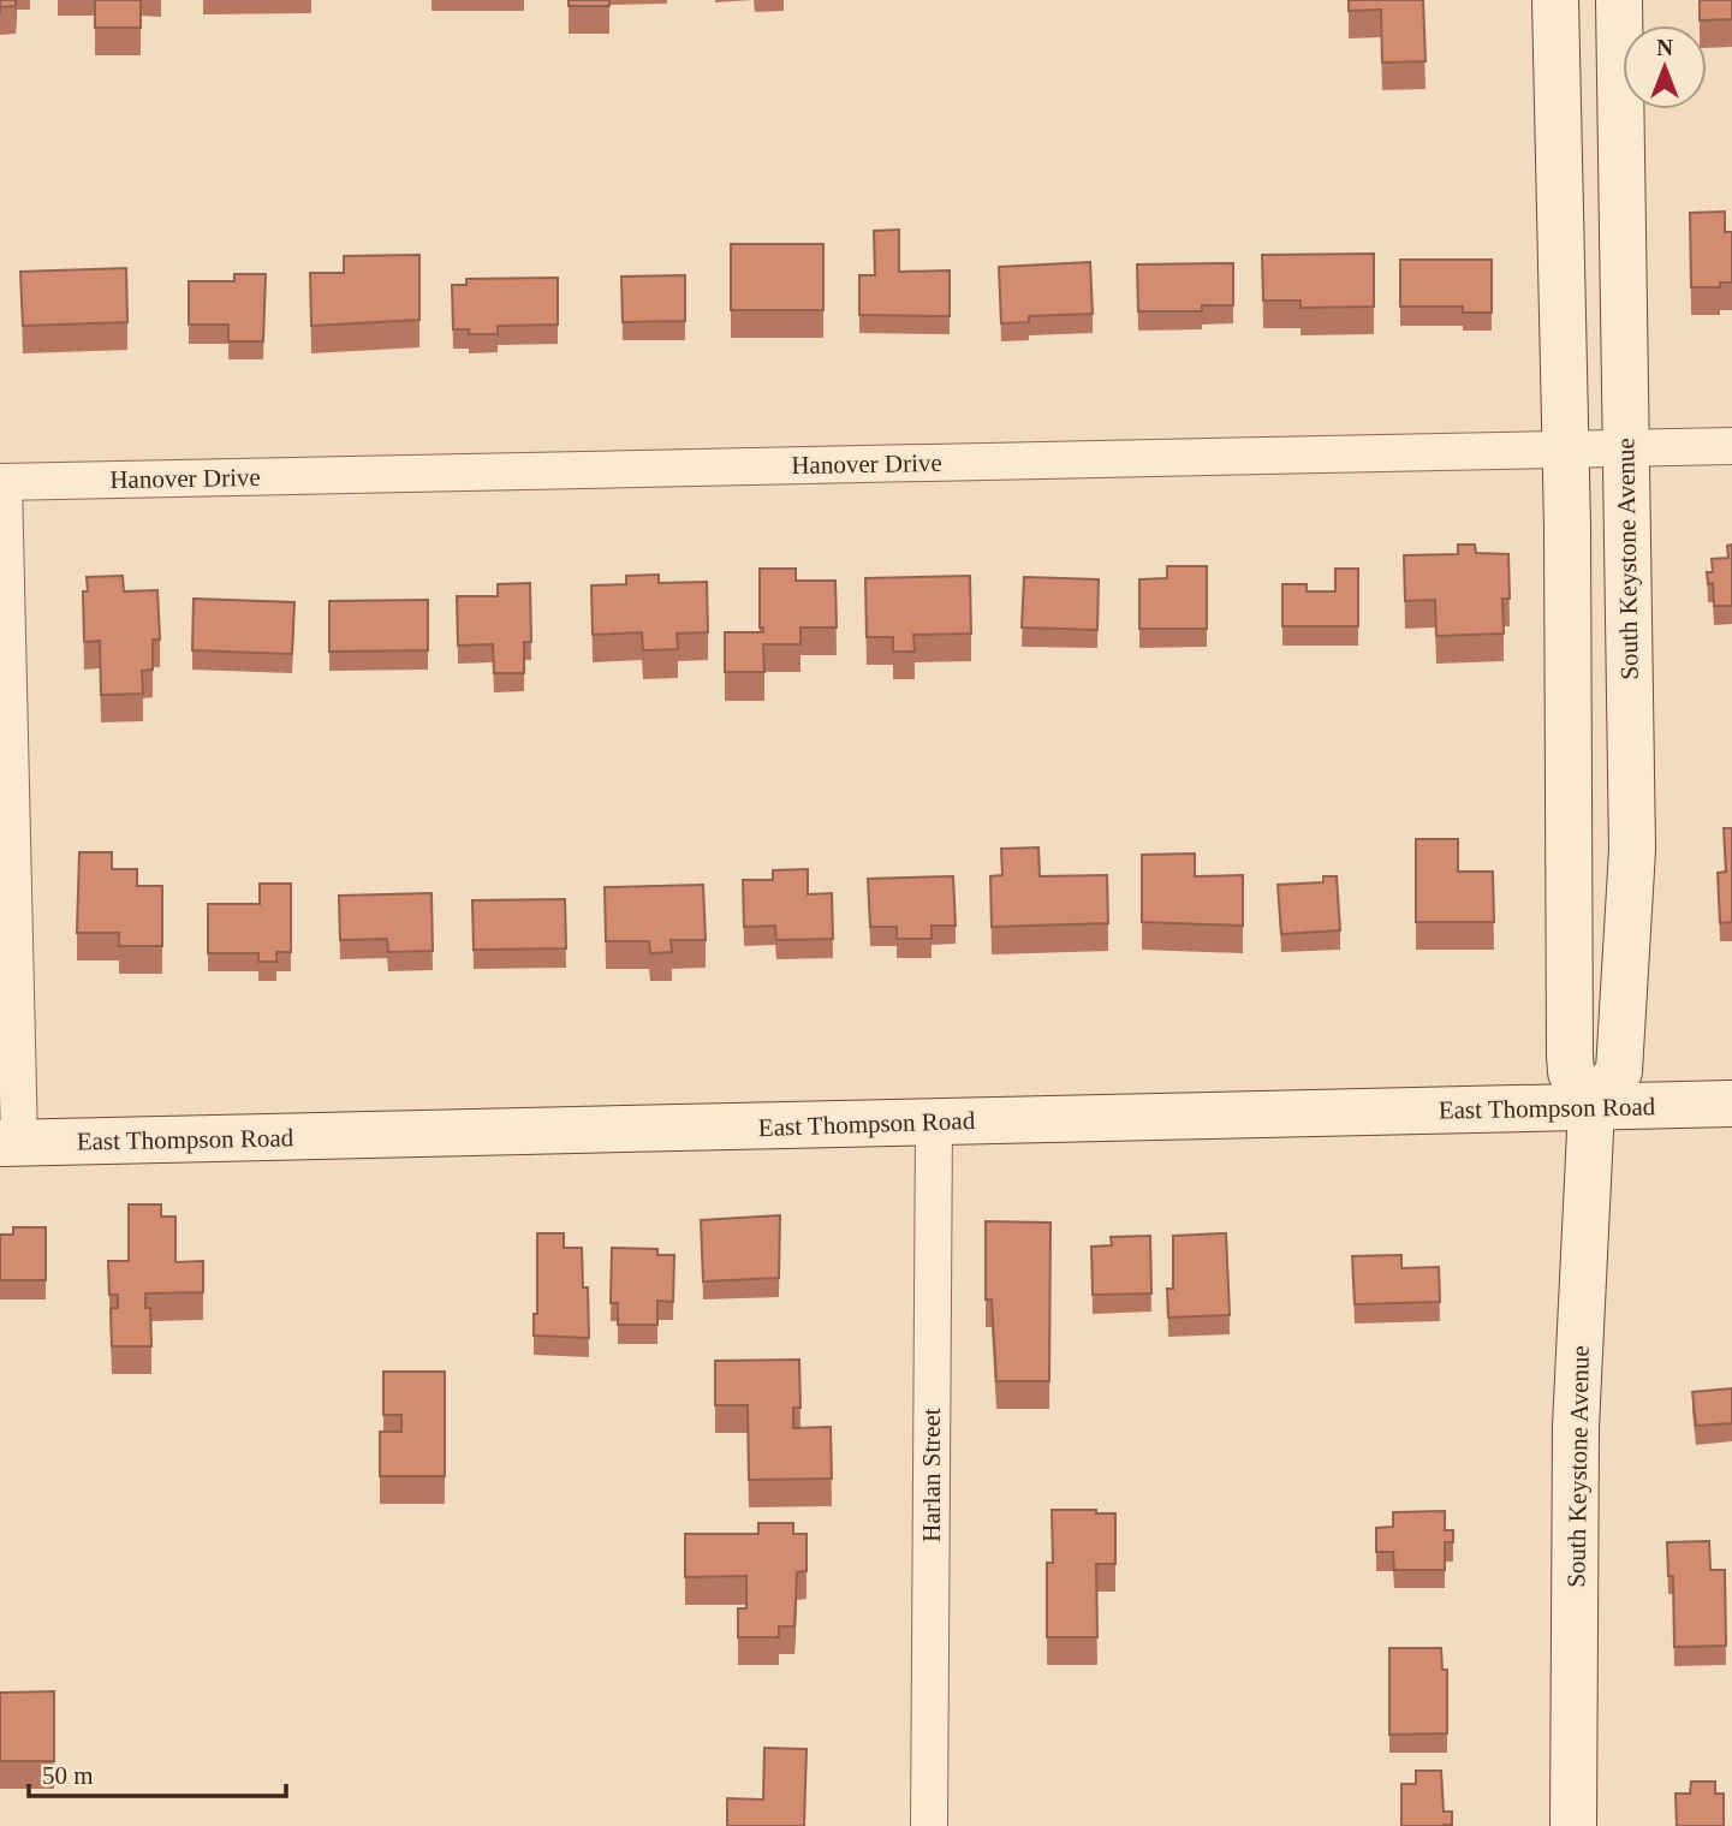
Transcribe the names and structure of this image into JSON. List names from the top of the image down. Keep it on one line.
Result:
{"streets":{"main road":["South Keystone Avenue","East Thompson Road"],"street":["Hanover Drive","Harlan Street"]},"crossings":[["Hanover Drive","South Keystone Avenue"],["South Keystone Avenue","East Thompson Road"],["East Thompson Road","Harlan Street"]],"scale_bar":"50 m","north":"top"}
